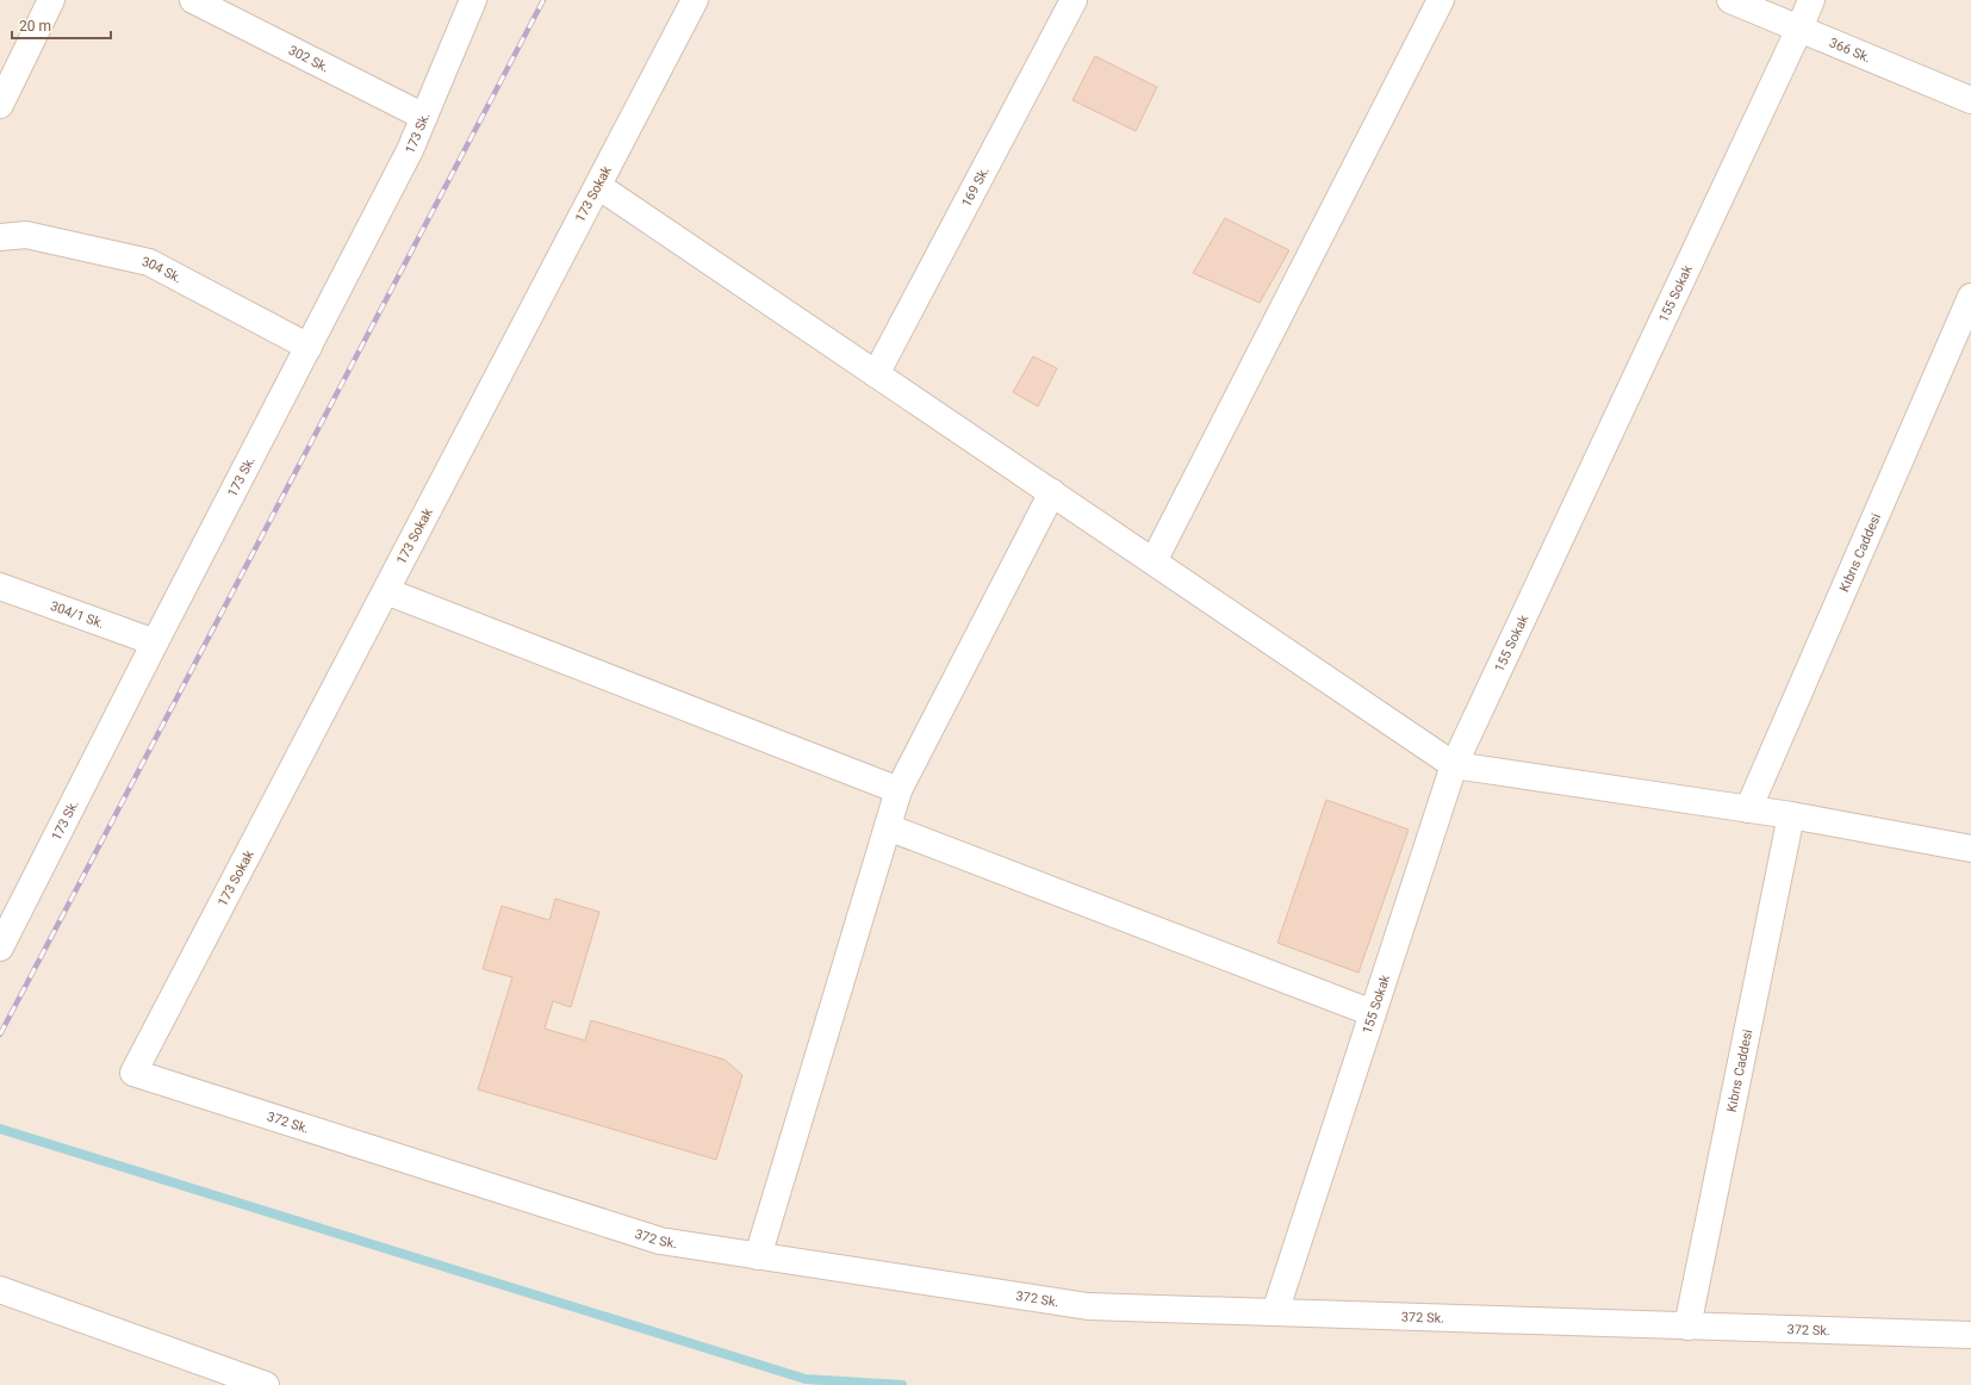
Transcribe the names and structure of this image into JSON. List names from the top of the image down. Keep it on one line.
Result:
{"streets":{"street":["366 Sk.","302 Sk.","173 Sk.","169 Sk.","173 Sokak","304 Sk.","155 Sokak","Kıbrıs Caddesi","304/1 Sk.","372 Sk."]},"crossings":[["366 Sk.","155 Sokak"],["302 Sk.","173 Sk."],["173 Sk.","304 Sk."],["173 Sk.","304/1 Sk."],["173 Sokak","372 Sk."],["155 Sokak","372 Sk."],["Kıbrıs Caddesi","372 Sk."]],"scale_bar":"20 m"}
